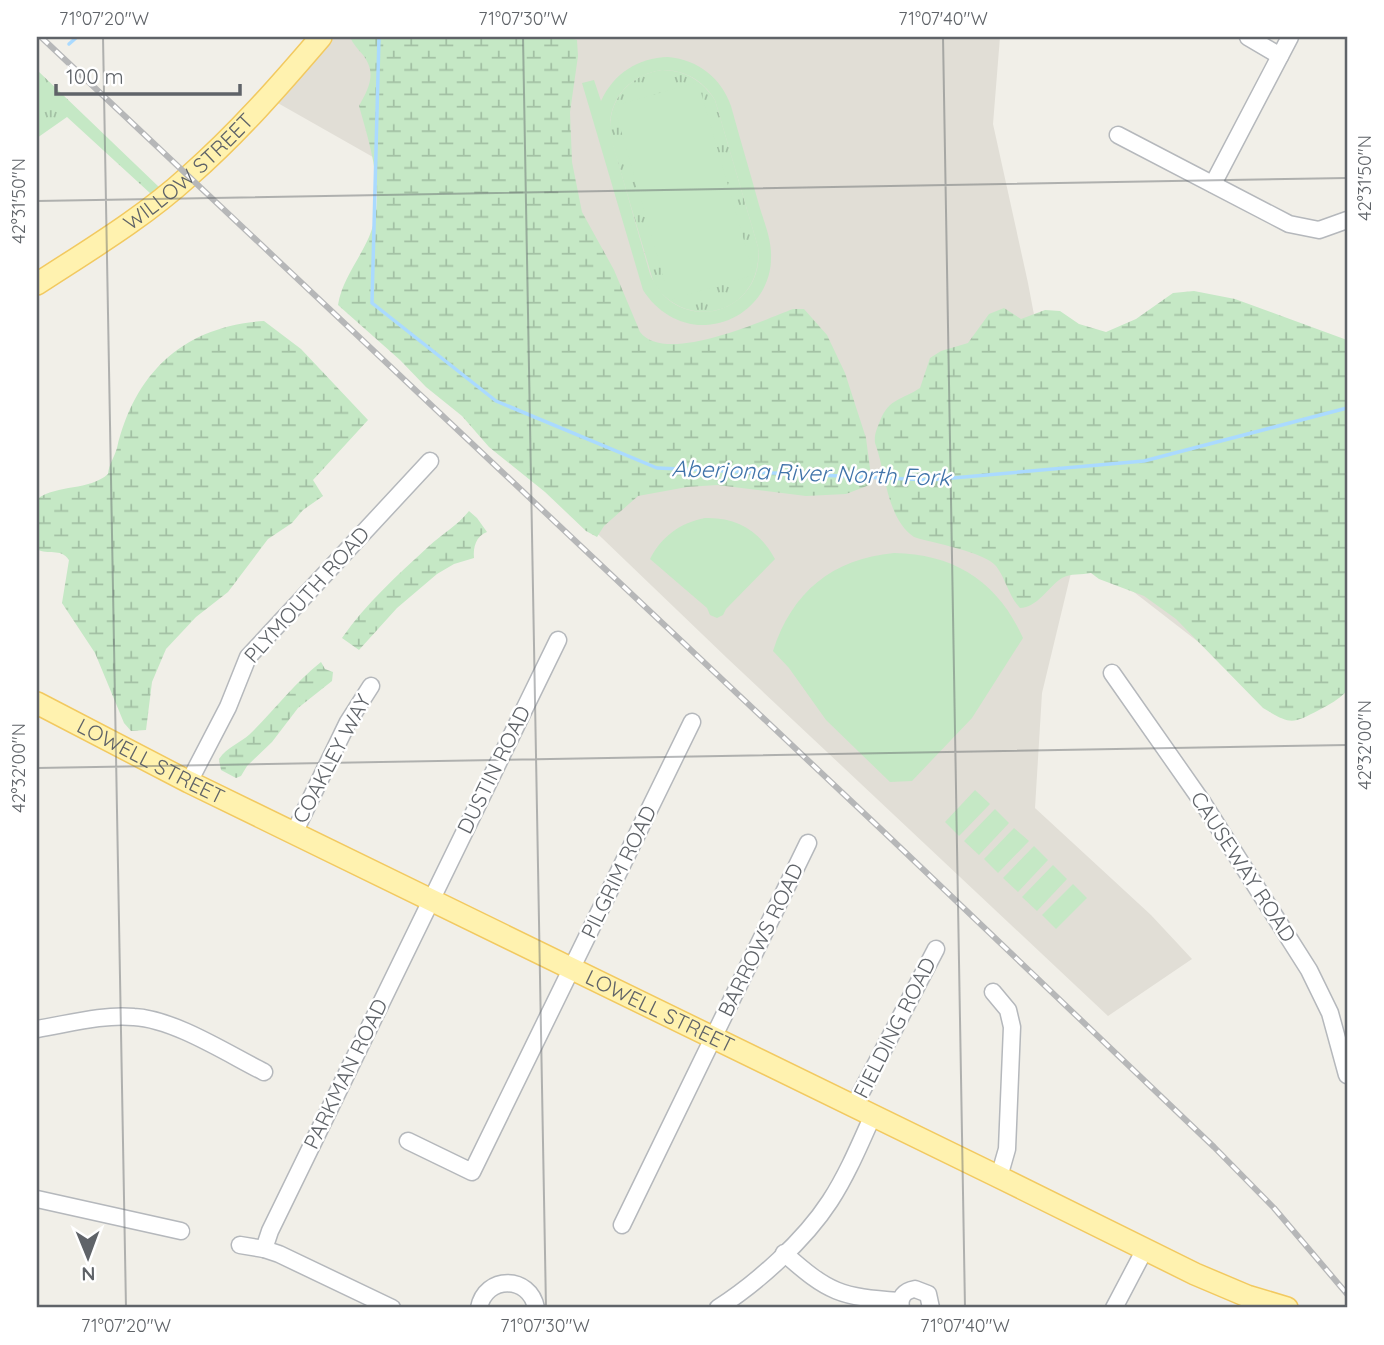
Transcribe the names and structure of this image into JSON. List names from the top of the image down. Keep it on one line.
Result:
{"streets":{"main road":["WILLOW STREET","LOWELL STREET"],"street":["PLYMOUTH ROAD","COAKLEY WAY","DUSTIN ROAD","CAUSEWAY ROAD","PILGRIM ROAD","BARROWS ROAD","FIELDING ROAD","PARKMAN ROAD"]},"crossings":[["PLYMOUTH ROAD","LOWELL STREET"],["COAKLEY WAY","LOWELL STREET"],["LOWELL STREET","DUSTIN ROAD"],["LOWELL STREET","PILGRIM ROAD"],["LOWELL STREET","BARROWS ROAD"],["LOWELL STREET","FIELDING ROAD"],["LOWELL STREET","PARKMAN ROAD"],["DUSTIN ROAD","PARKMAN ROAD"]],"water":["Aberjona River North Fork"],"scale_bar":"100 m","north":"bottom","coordinates":["71°07'20\"W","71°07'30\"W","71°07'40\"W","42°31'50\"N","42°32'00\"N"]}
